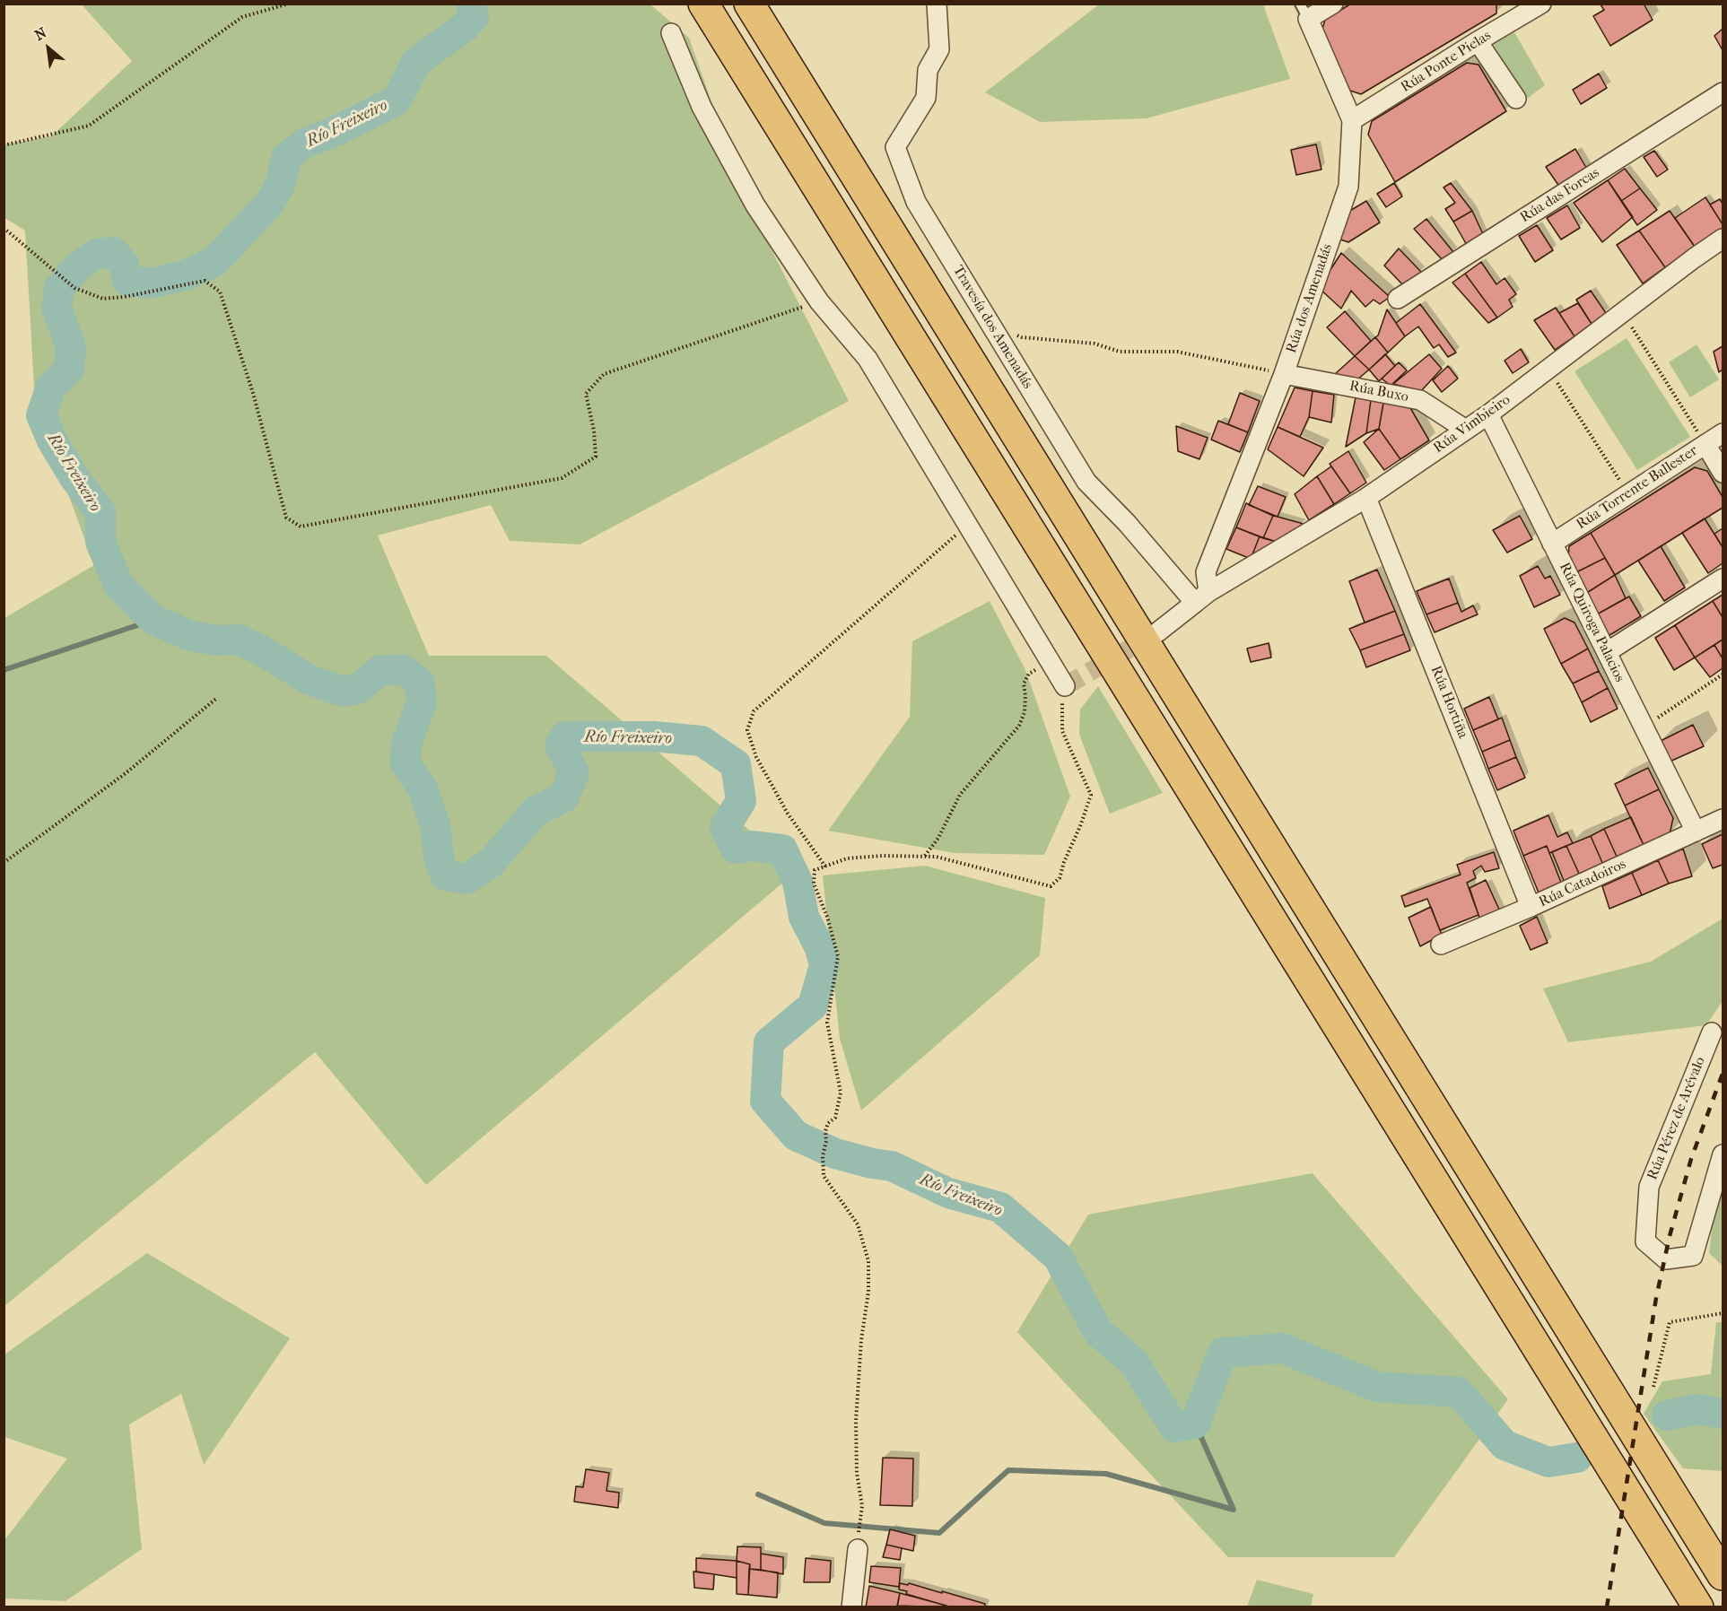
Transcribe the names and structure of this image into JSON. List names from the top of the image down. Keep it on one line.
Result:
{"streets":{"street":["Rúa Ponte Pielas","Rúa das Forcas","Rúa dos Amenadás","Travesía dos Amenadás","Rúa Buxo","Rúa Vimbieiro","Rúa Torrente Ballester","Rúa Quiroga Palacios","Rúa Hortiña","Rúa Catadoiros","Rúa Pérez de Arévalo"]},"crossings":[["Rúa Ponte Pielas","Rúa dos Amenadás"],["Rúa dos Amenadás","Travesía dos Amenadás"],["Rúa dos Amenadás","Rúa Buxo"],["Rúa dos Amenadás","Rúa Vimbieiro"],["Travesía dos Amenadás","Rúa Vimbieiro"],["Rúa Buxo","Rúa Vimbieiro"],["Rúa Vimbieiro","Rúa Quiroga Palacios"],["Rúa Vimbieiro","Rúa Hortiña"],["Rúa Torrente Ballester","Rúa Quiroga Palacios"],["Rúa Quiroga Palacios","Rúa Catadoiros"],["Rúa Hortiña","Rúa Catadoiros"]],"water":["Río Freixeiro"],"north":"top left"}
